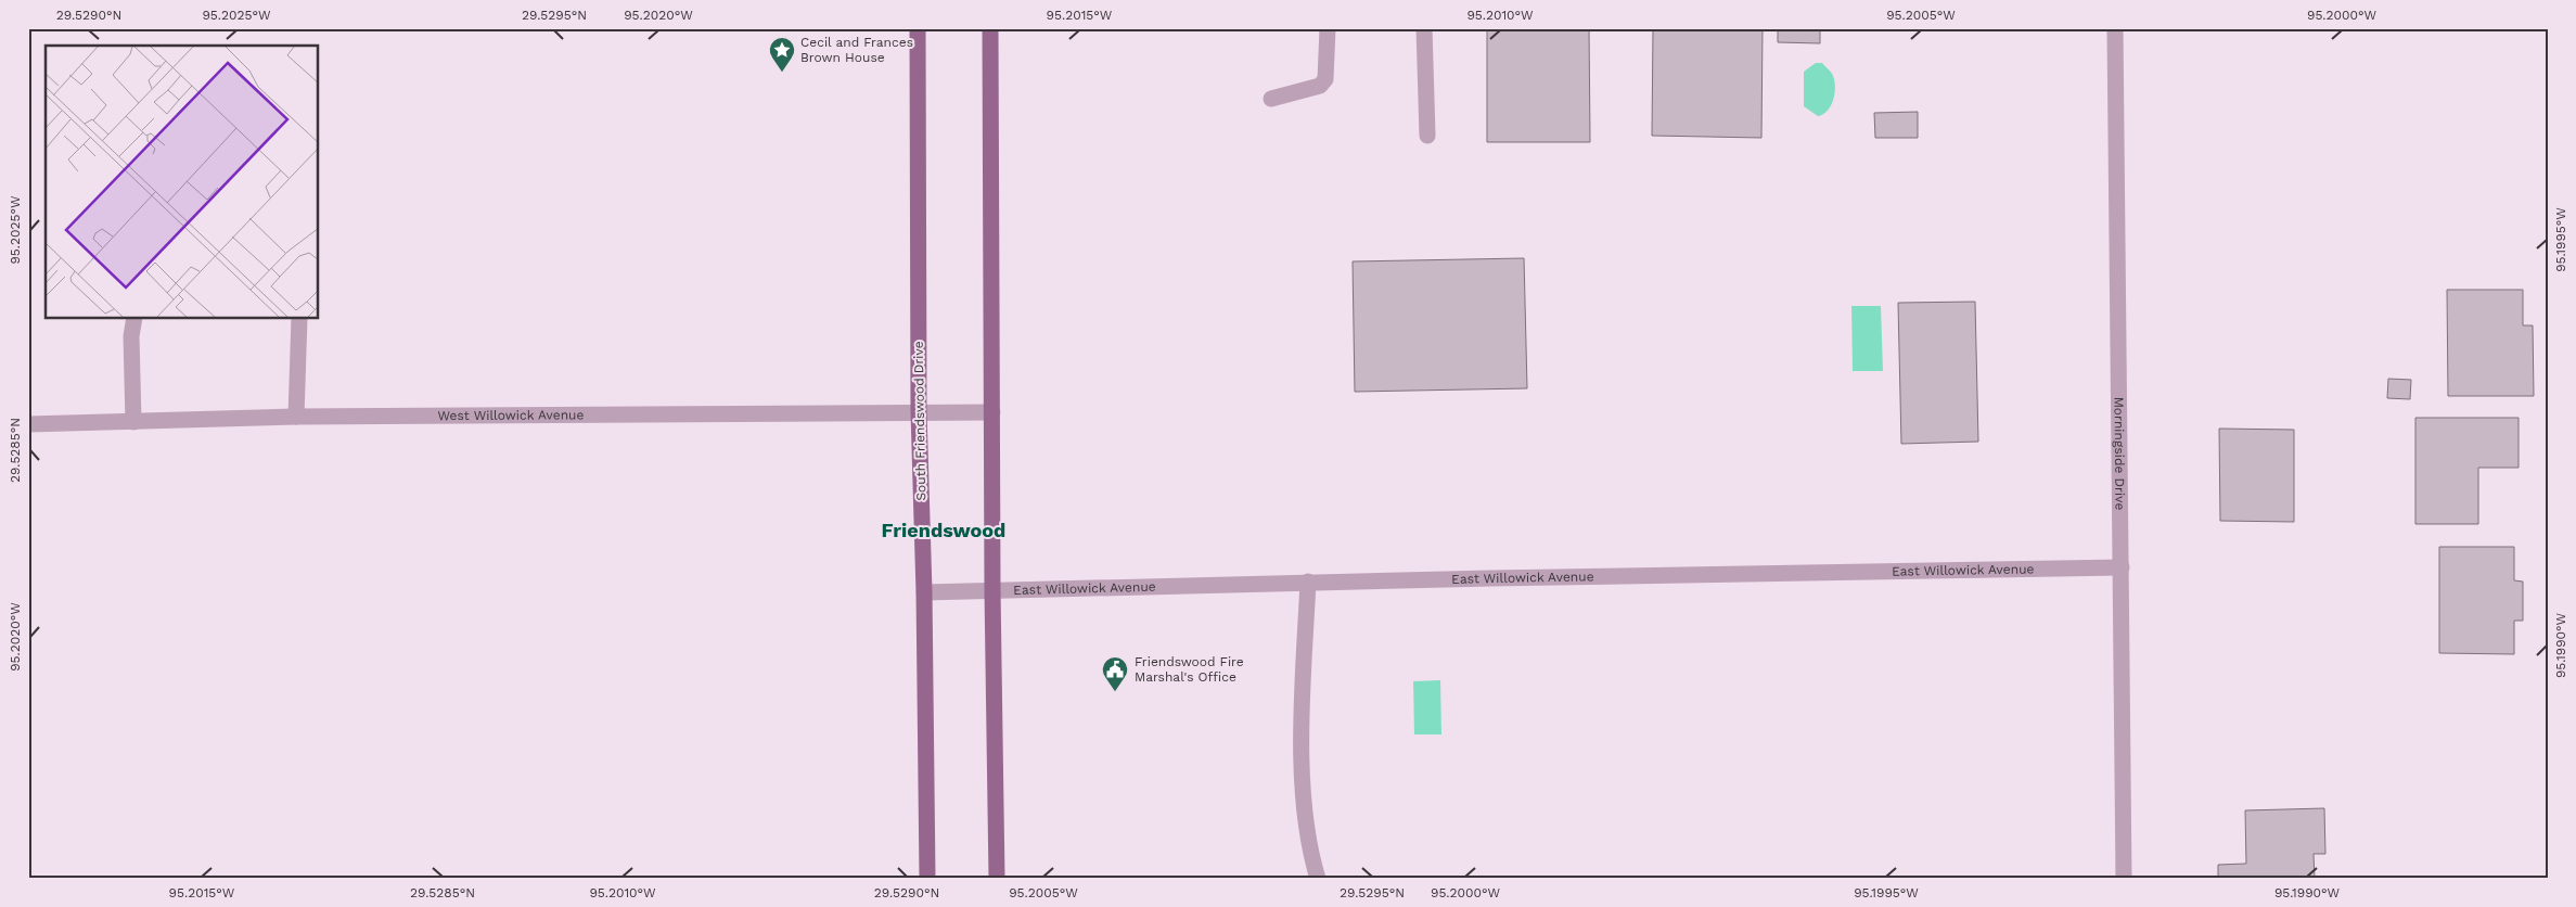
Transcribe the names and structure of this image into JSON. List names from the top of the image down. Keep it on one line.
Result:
{"streets":{"main road":["South Friendswood Drive"],"street":["West Willowick Avenue","Morningside Drive","East Willowick Avenue"]},"crossings":[["West Willowick Avenue","South Friendswood Drive"],["South Friendswood Drive","East Willowick Avenue"],["Morningside Drive","East Willowick Avenue"]],"districts":["Friendswood"],"places":{"place":["Cecil and Frances Brown House"],"public building":["Friendswood Fire Marshal's Office"]},"coordinates":["29.5290°N","95.2025°W","29.5295°N","95.2020°W","95.2015°W","95.2010°W","95.2005°W","95.2000°W","95.1995°W","29.5285°N","95.1990°W"]}
